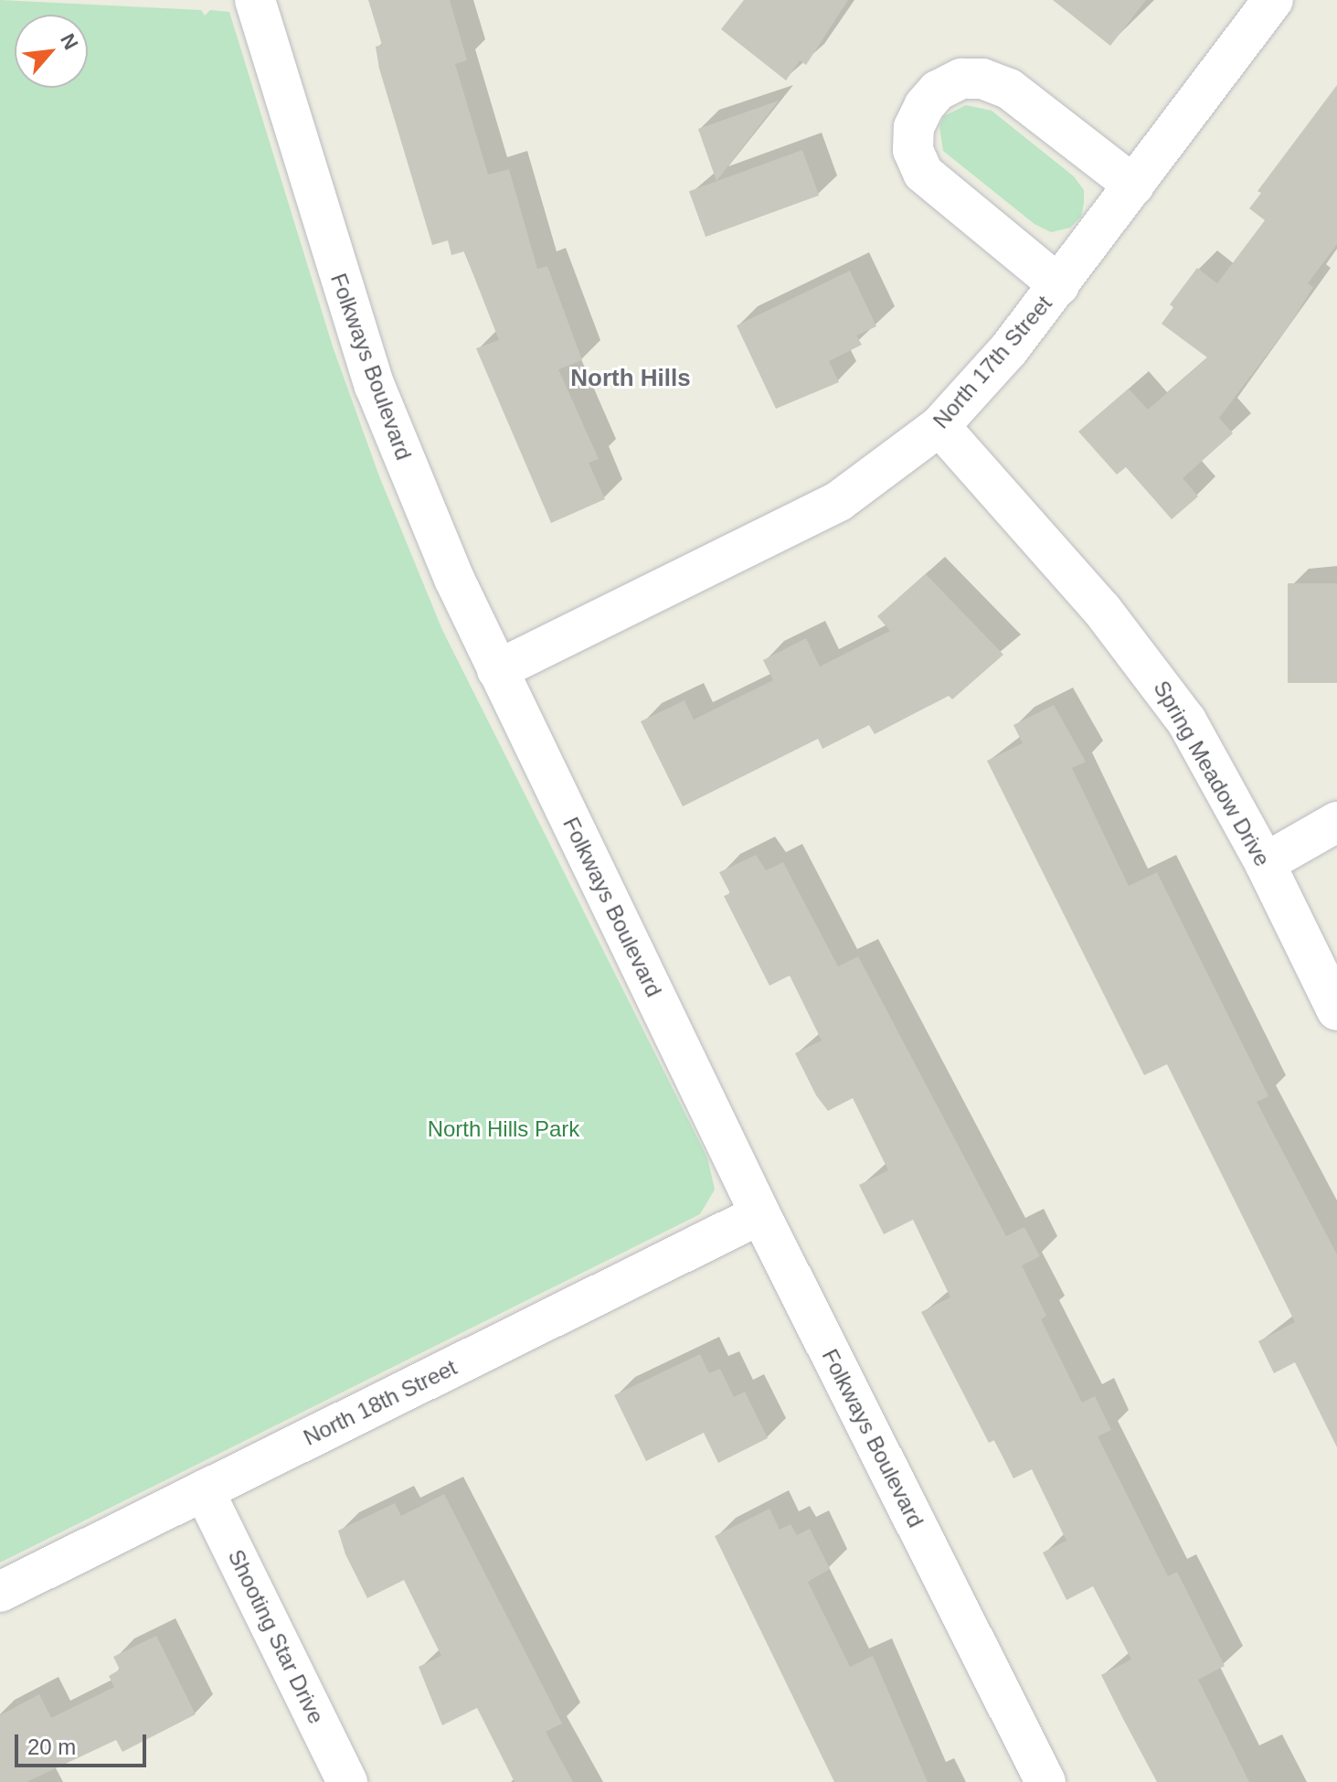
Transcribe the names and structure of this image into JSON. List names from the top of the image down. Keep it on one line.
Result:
{"streets":{"street":["North 17th Street","Folkways Boulevard","Spring Meadow Drive","North 18th Street","Shooting Star Drive"]},"crossings":[["North 17th Street","Folkways Boulevard"],["North 17th Street","Spring Meadow Drive"],["Folkways Boulevard","North 18th Street"],["North 18th Street","Shooting Star Drive"]],"districts":["North Hills"],"parks":["North Hills Park"],"scale_bar":"20 m","north":"top right"}
